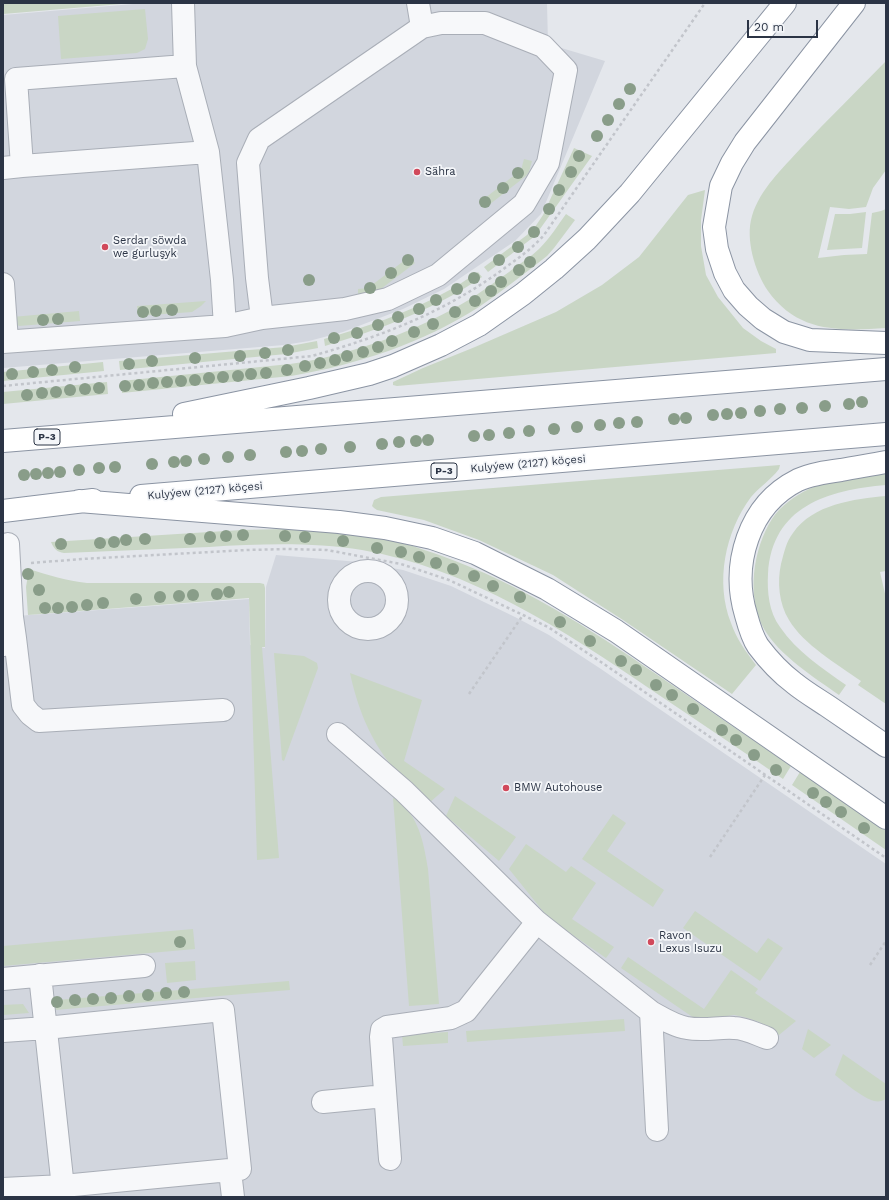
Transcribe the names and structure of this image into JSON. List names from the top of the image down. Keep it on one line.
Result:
{"streets":{"highway":["P-3","Kulyýew (2127) köçesi"]},"places":["Sähra","Serdar söwda we gurluşyk","BMW Autohouse","Ravon Lexus Isuzu"],"scale_bar":"20 m"}
